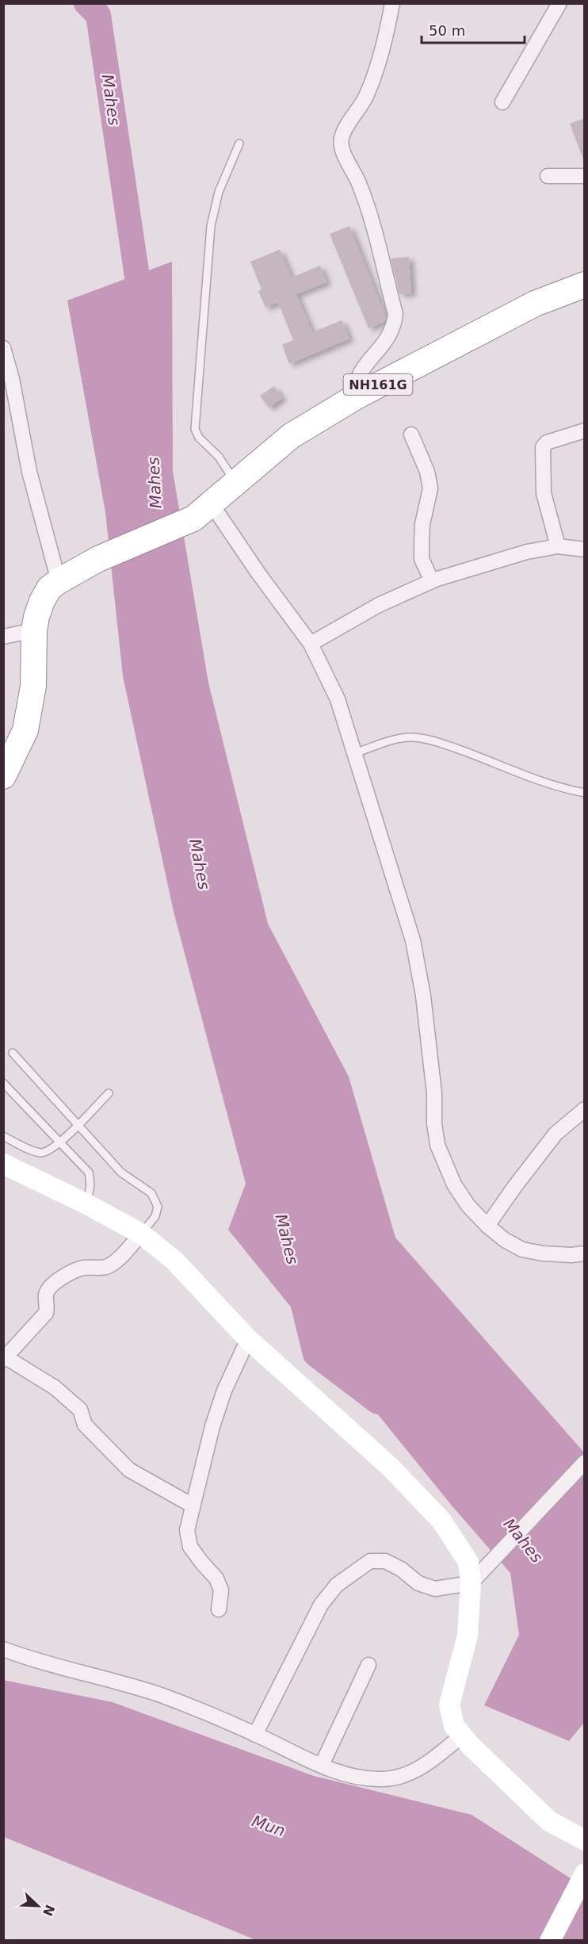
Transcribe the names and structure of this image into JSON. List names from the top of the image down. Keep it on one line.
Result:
{"streets":{"highway":["NH161G"]},"water":["Mahes","Mun"],"scale_bar":"50 m","north":"bottom right"}
